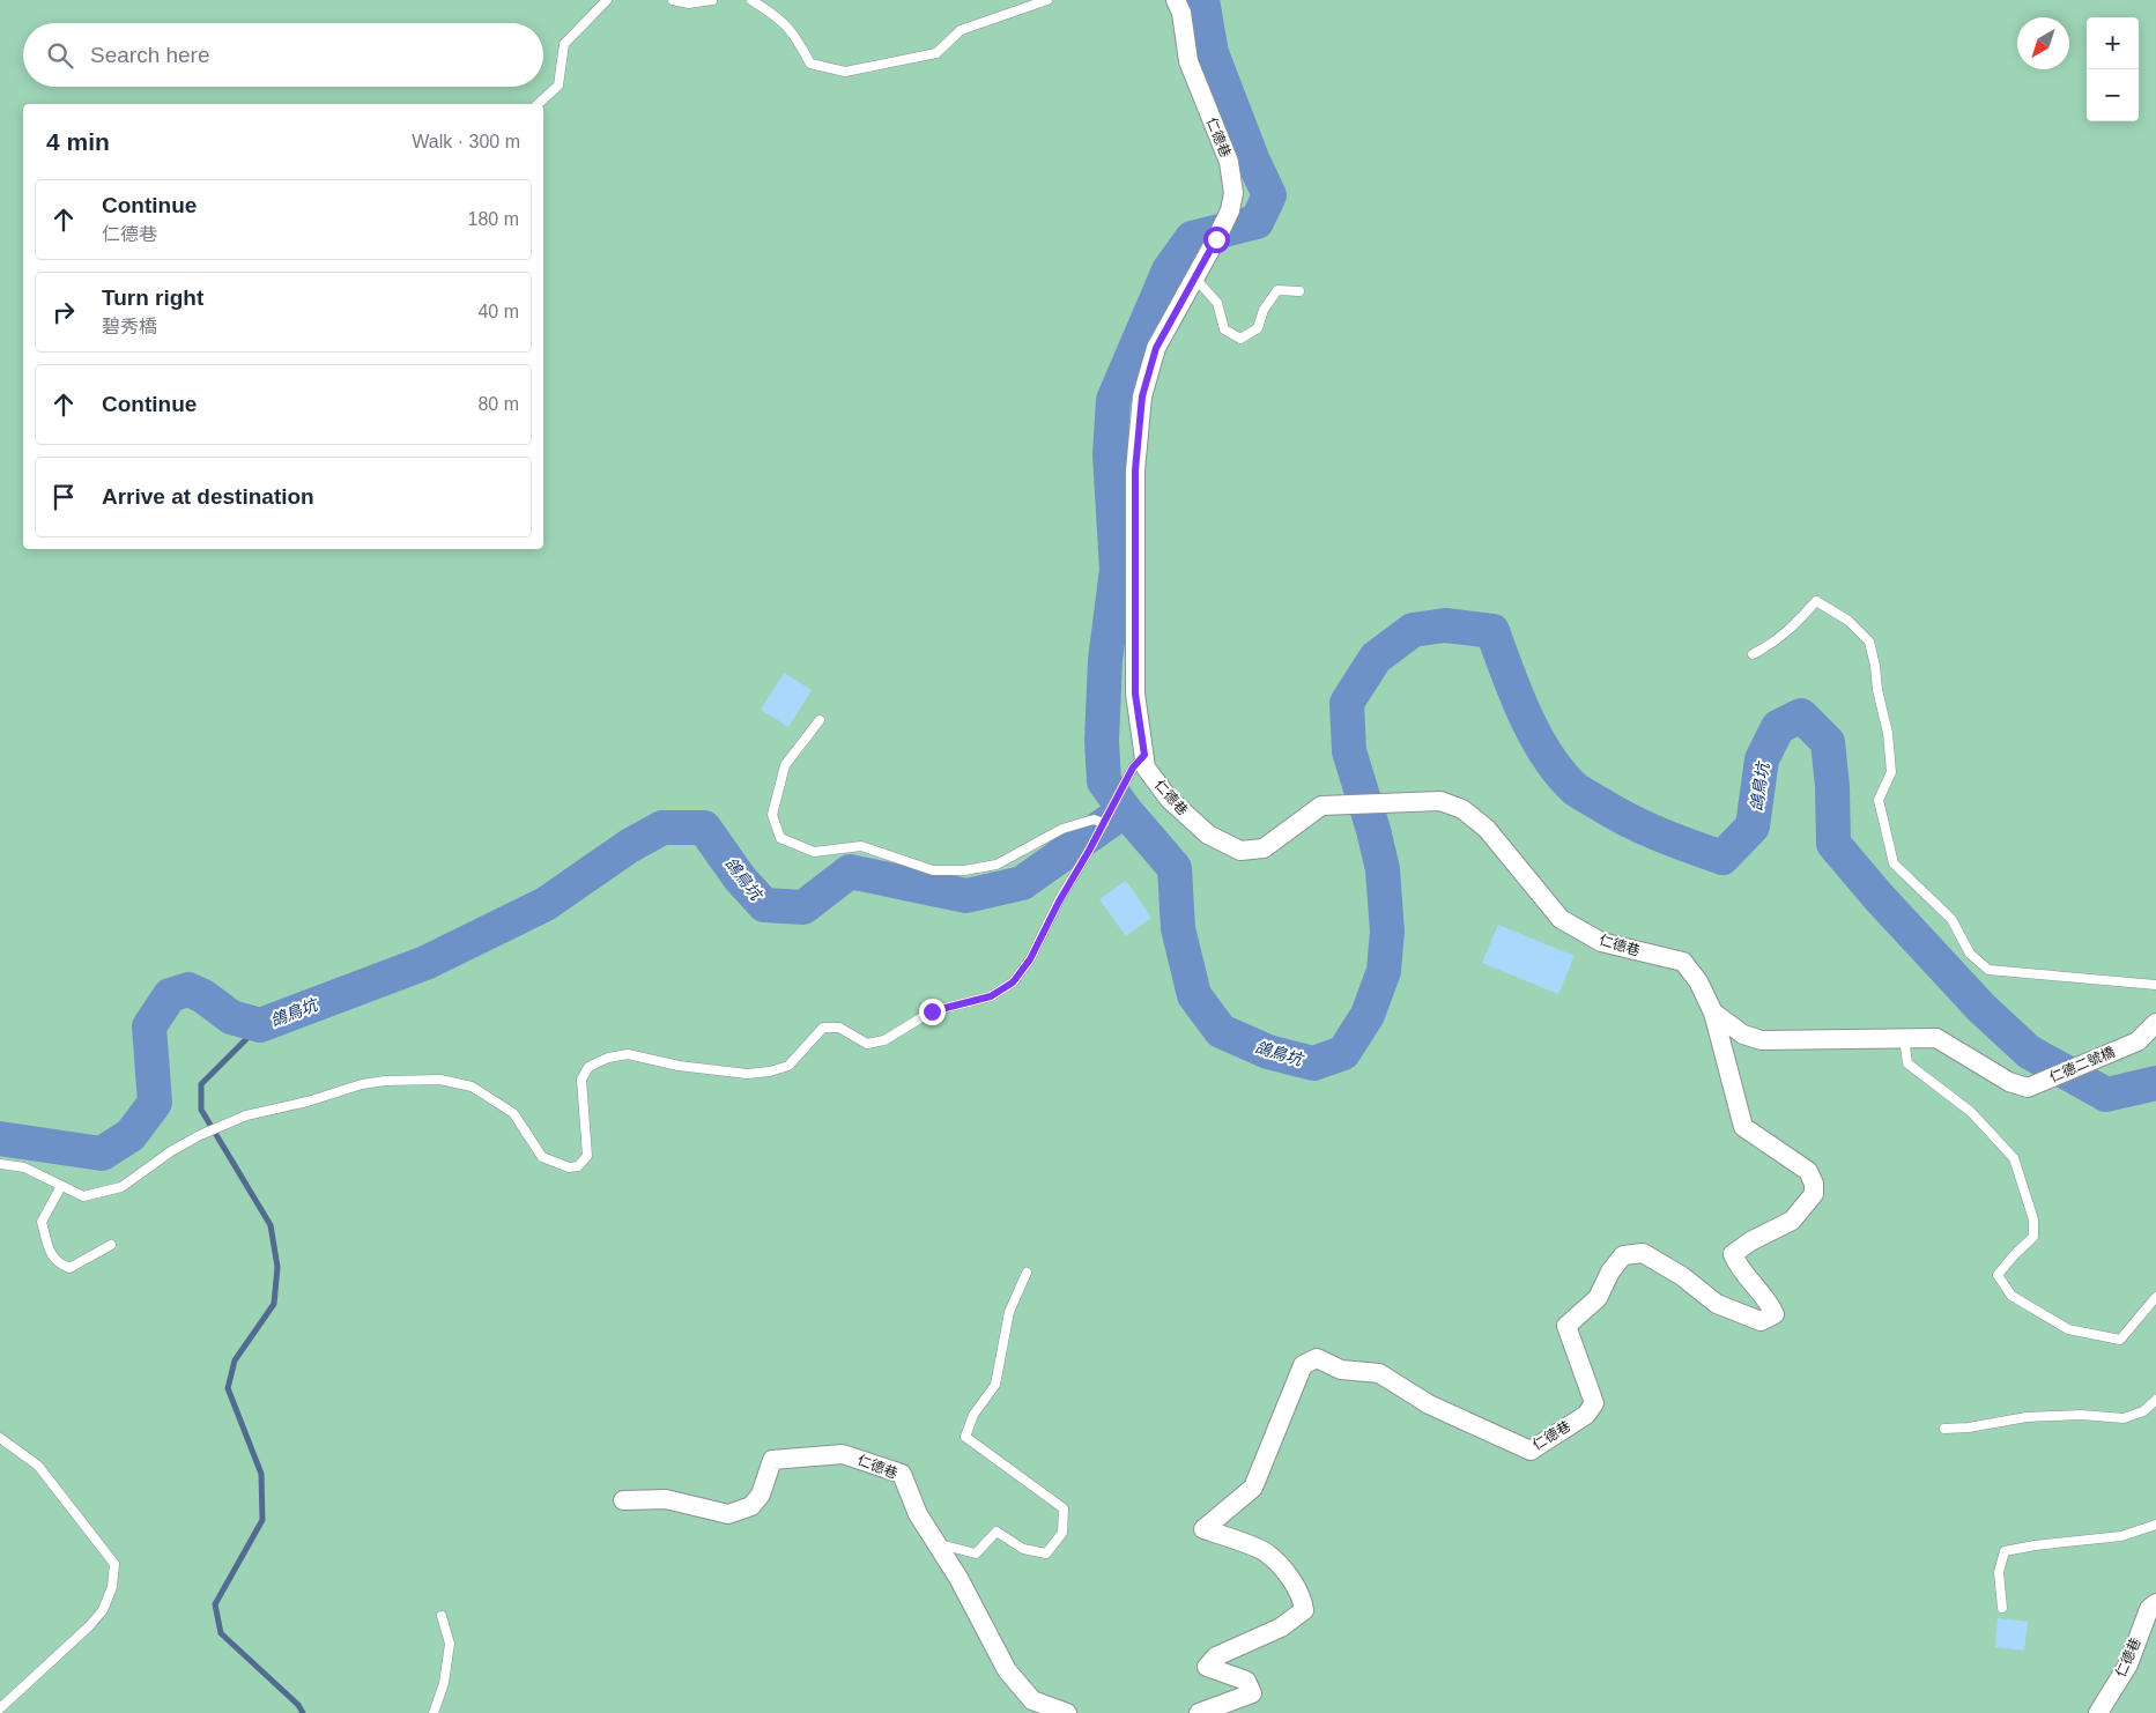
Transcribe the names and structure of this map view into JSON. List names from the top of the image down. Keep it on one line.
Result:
{"streets":{"street":["仁德巷","仁德二號橋"]},"crossings":[["仁德巷","仁德二號橋"]],"water":["鴿鳥坑"],"north":"bottom left","page":{"map_buttons":["+","−"],"search":"Search here","heading":["4 min","Walk · 300 m"],"list":[["Continue","仁德巷","180 m"],["Turn right","碧秀橋","40 m"],["Continue","80 m"],"Arrive at destination"]}}
